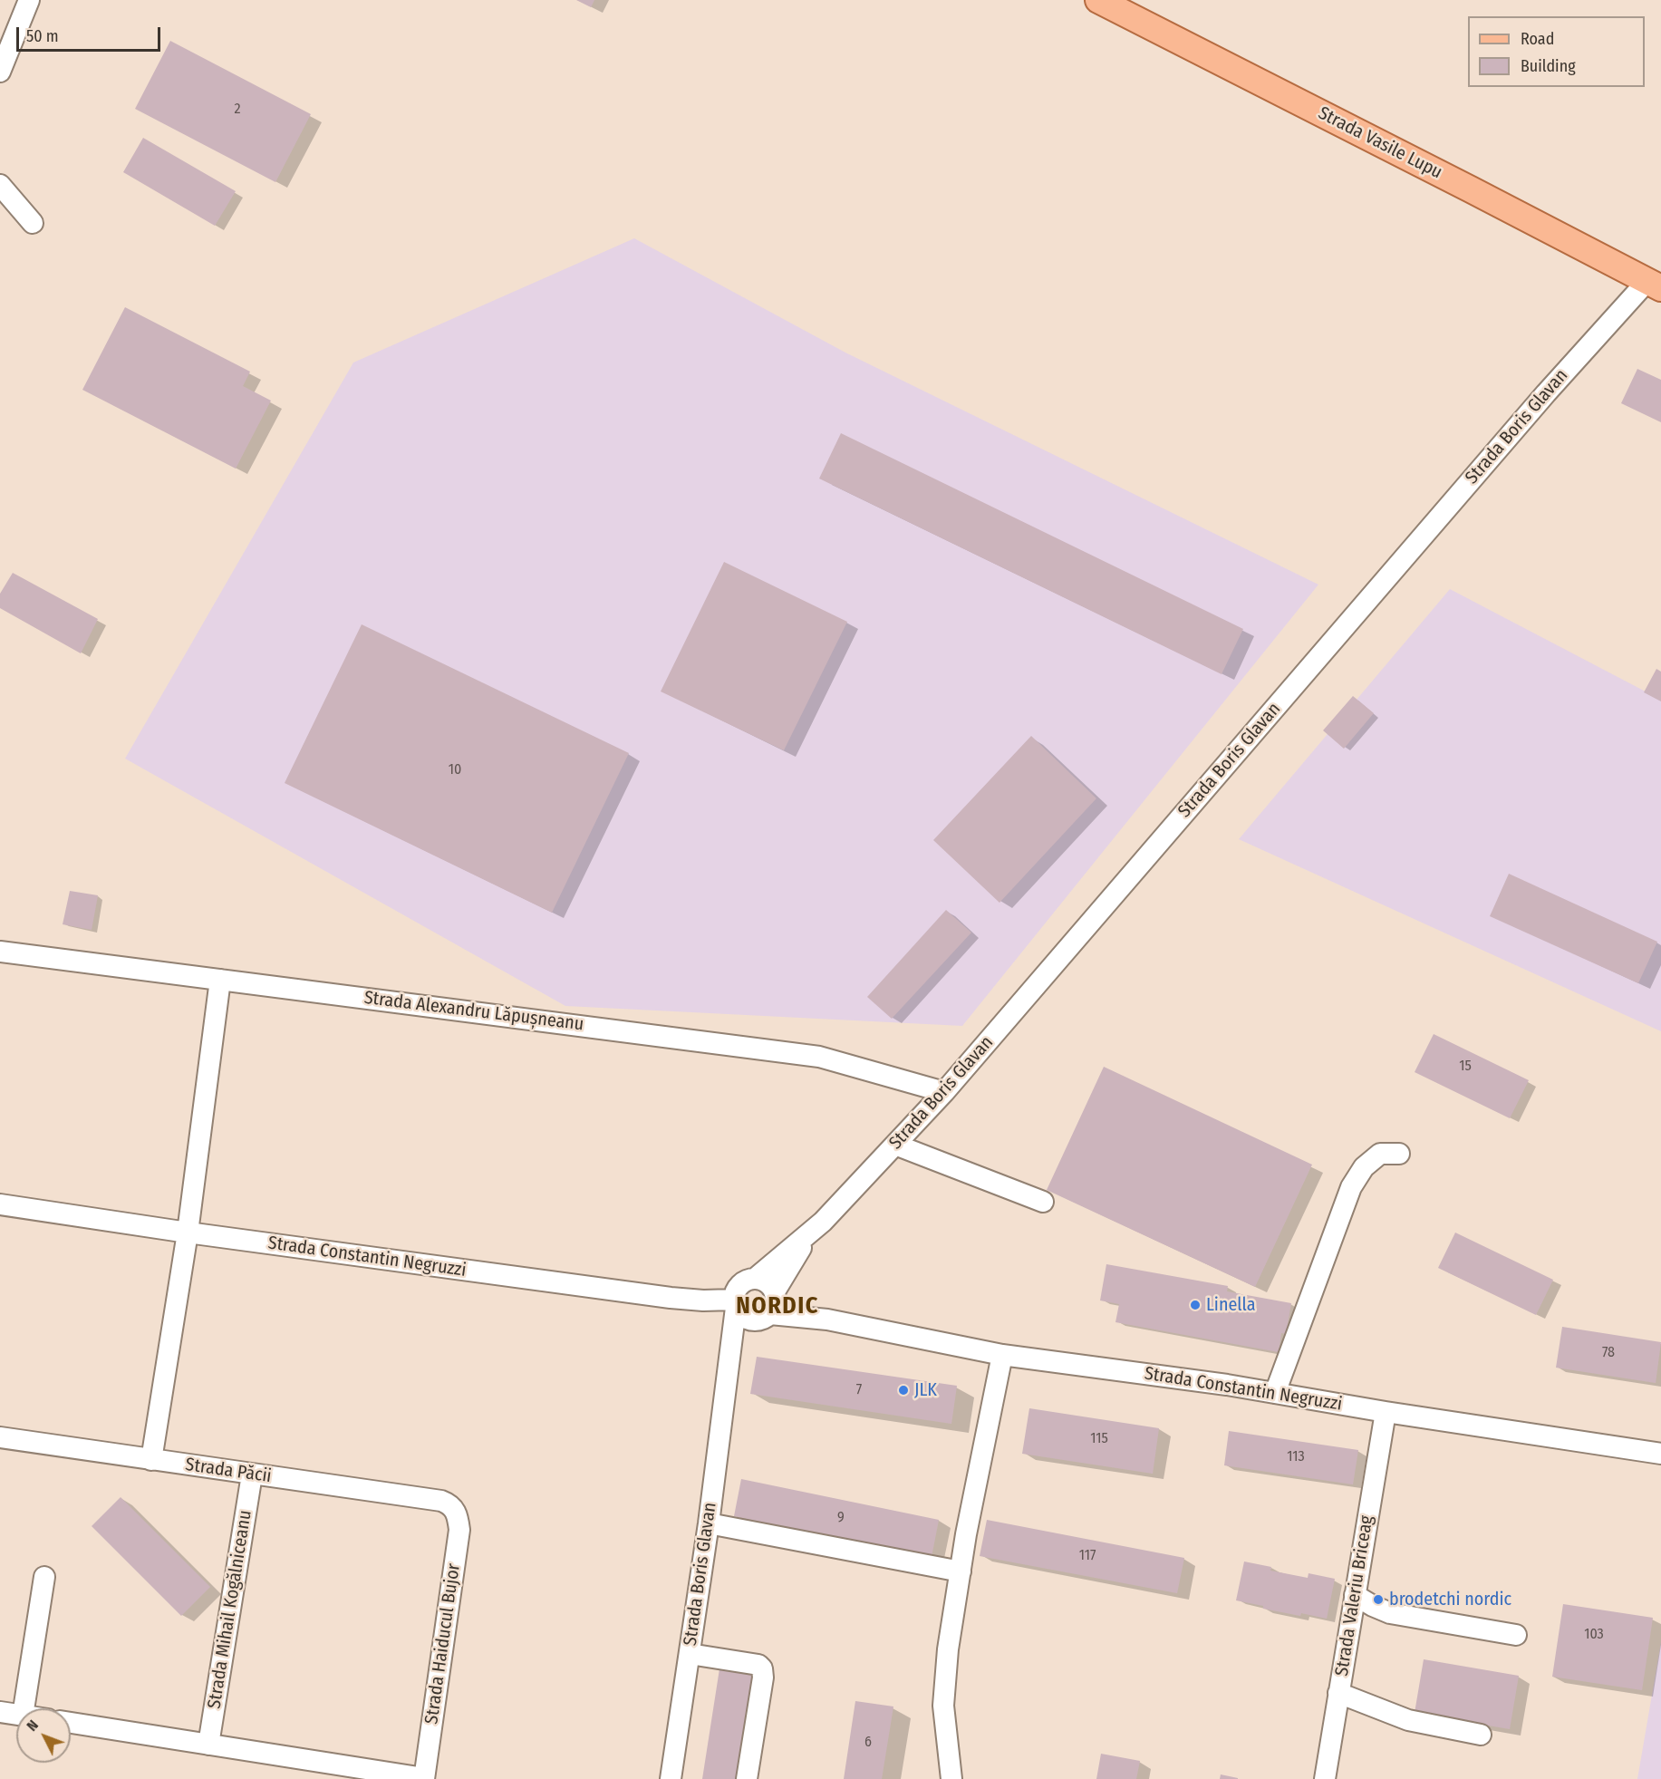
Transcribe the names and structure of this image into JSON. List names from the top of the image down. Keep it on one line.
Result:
{"streets":{"main road":["Strada Vasile Lupu"],"street":["Strada Boris Glavan","Strada Alexandru Lăpușneanu","Strada Constantin Negruzzi","Strada Păcii","Strada Valeriu Briceag","Strada Mihail Kogălniceanu","Strada Haiducul Bujor"]},"crossings":[["Strada Vasile Lupu","Strada Boris Glavan"],["Strada Boris Glavan","Strada Alexandru Lăpușneanu"],["Strada Boris Glavan","Strada Constantin Negruzzi"],["Strada Constantin Negruzzi","Strada Valeriu Briceag"],["Strada Păcii","Strada Mihail Kogălniceanu"],["Strada Păcii","Strada Haiducul Bujor"]],"districts":["NORDIC"],"places":["Linella","JLK","brodetchi nordic"],"house_numbers":["2","10","15","78","7","115","113","9","117","103","6"],"legend":["Road","Building"],"scale_bar":"50 m","north":"top left"}
